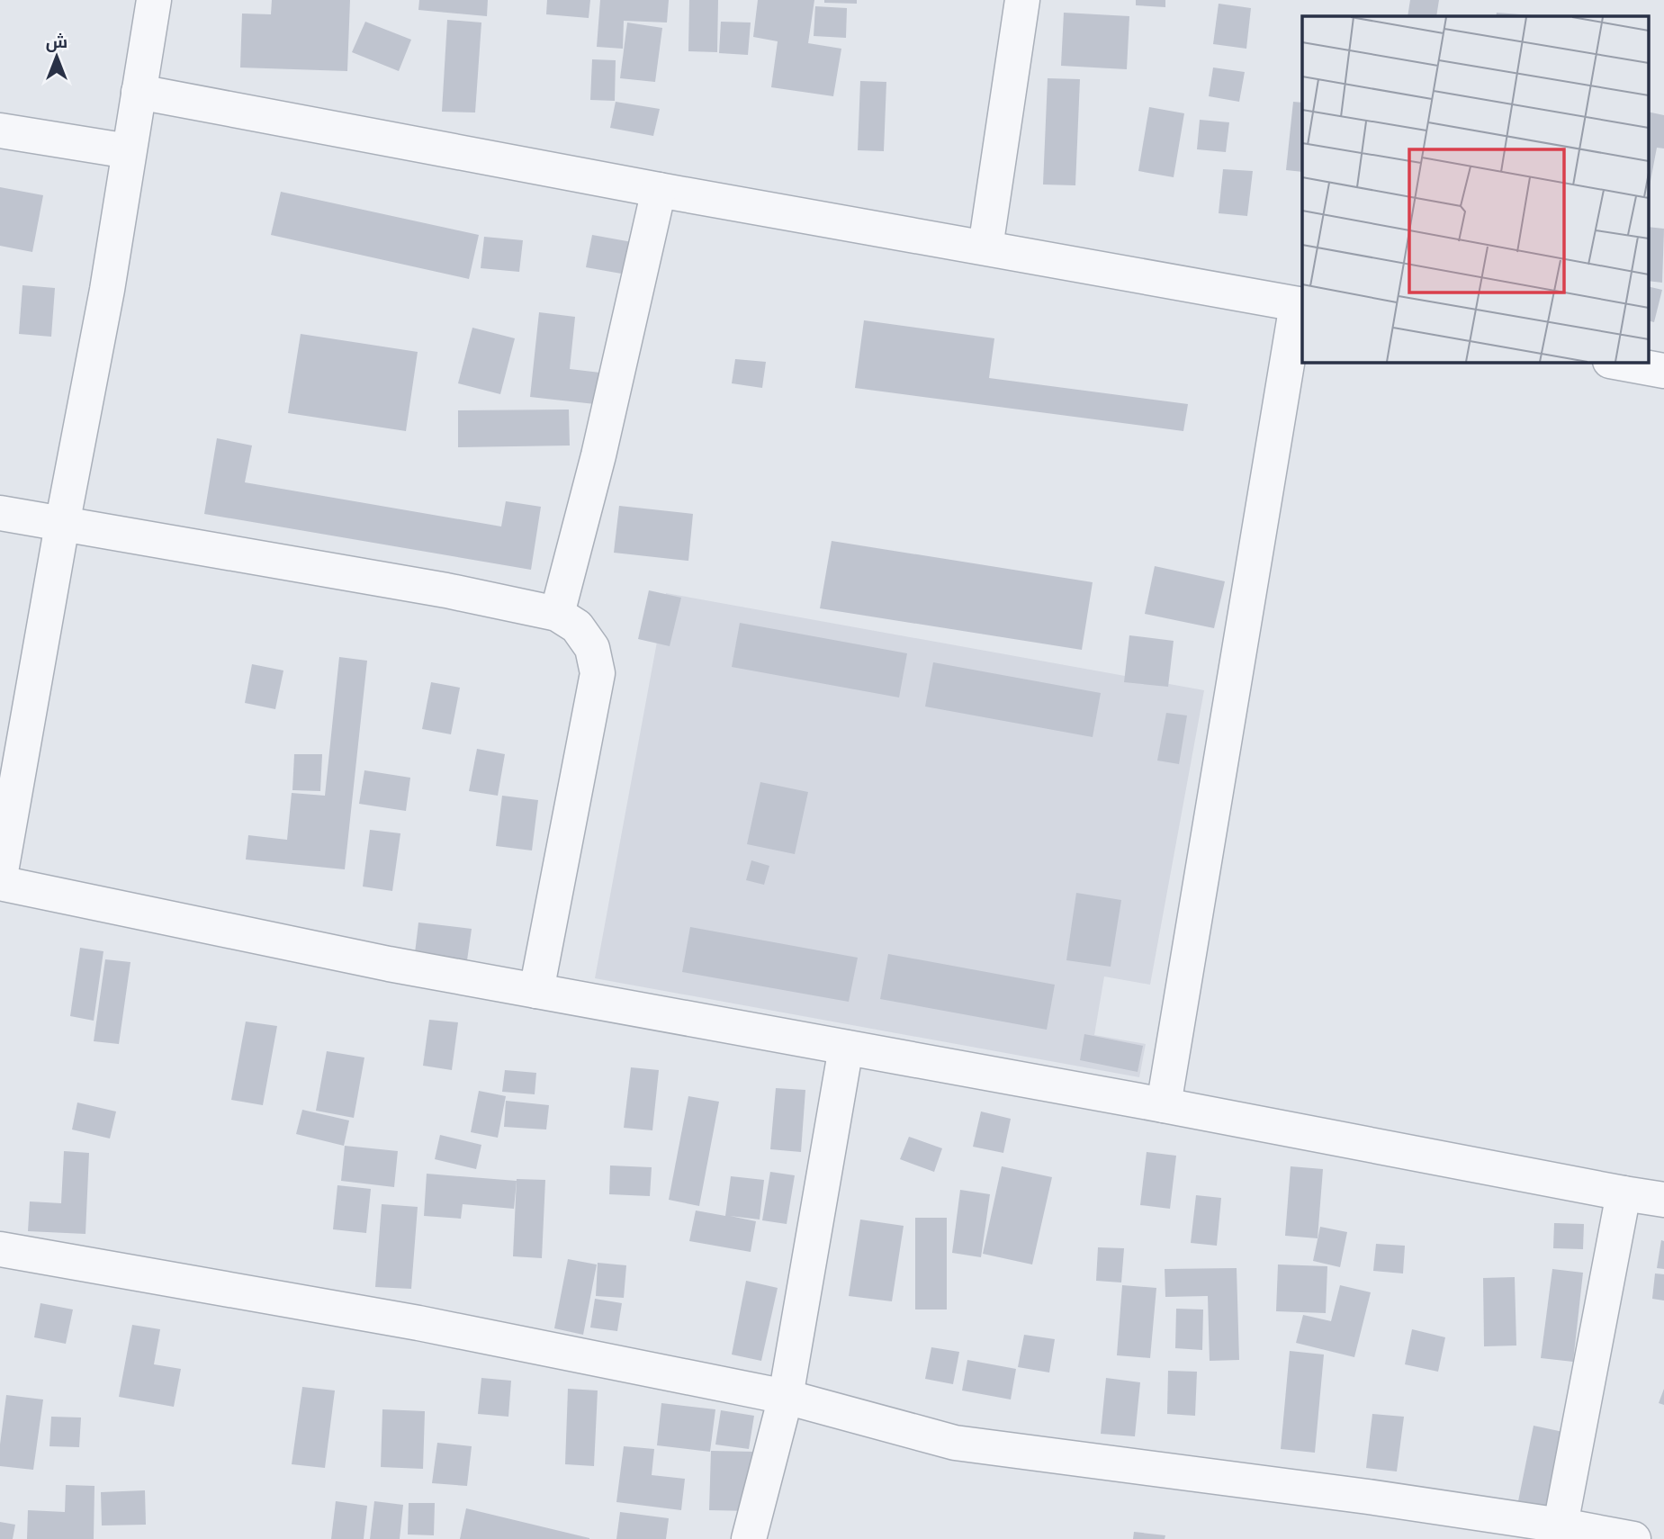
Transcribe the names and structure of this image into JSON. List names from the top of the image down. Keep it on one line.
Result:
{"north":"top"}
